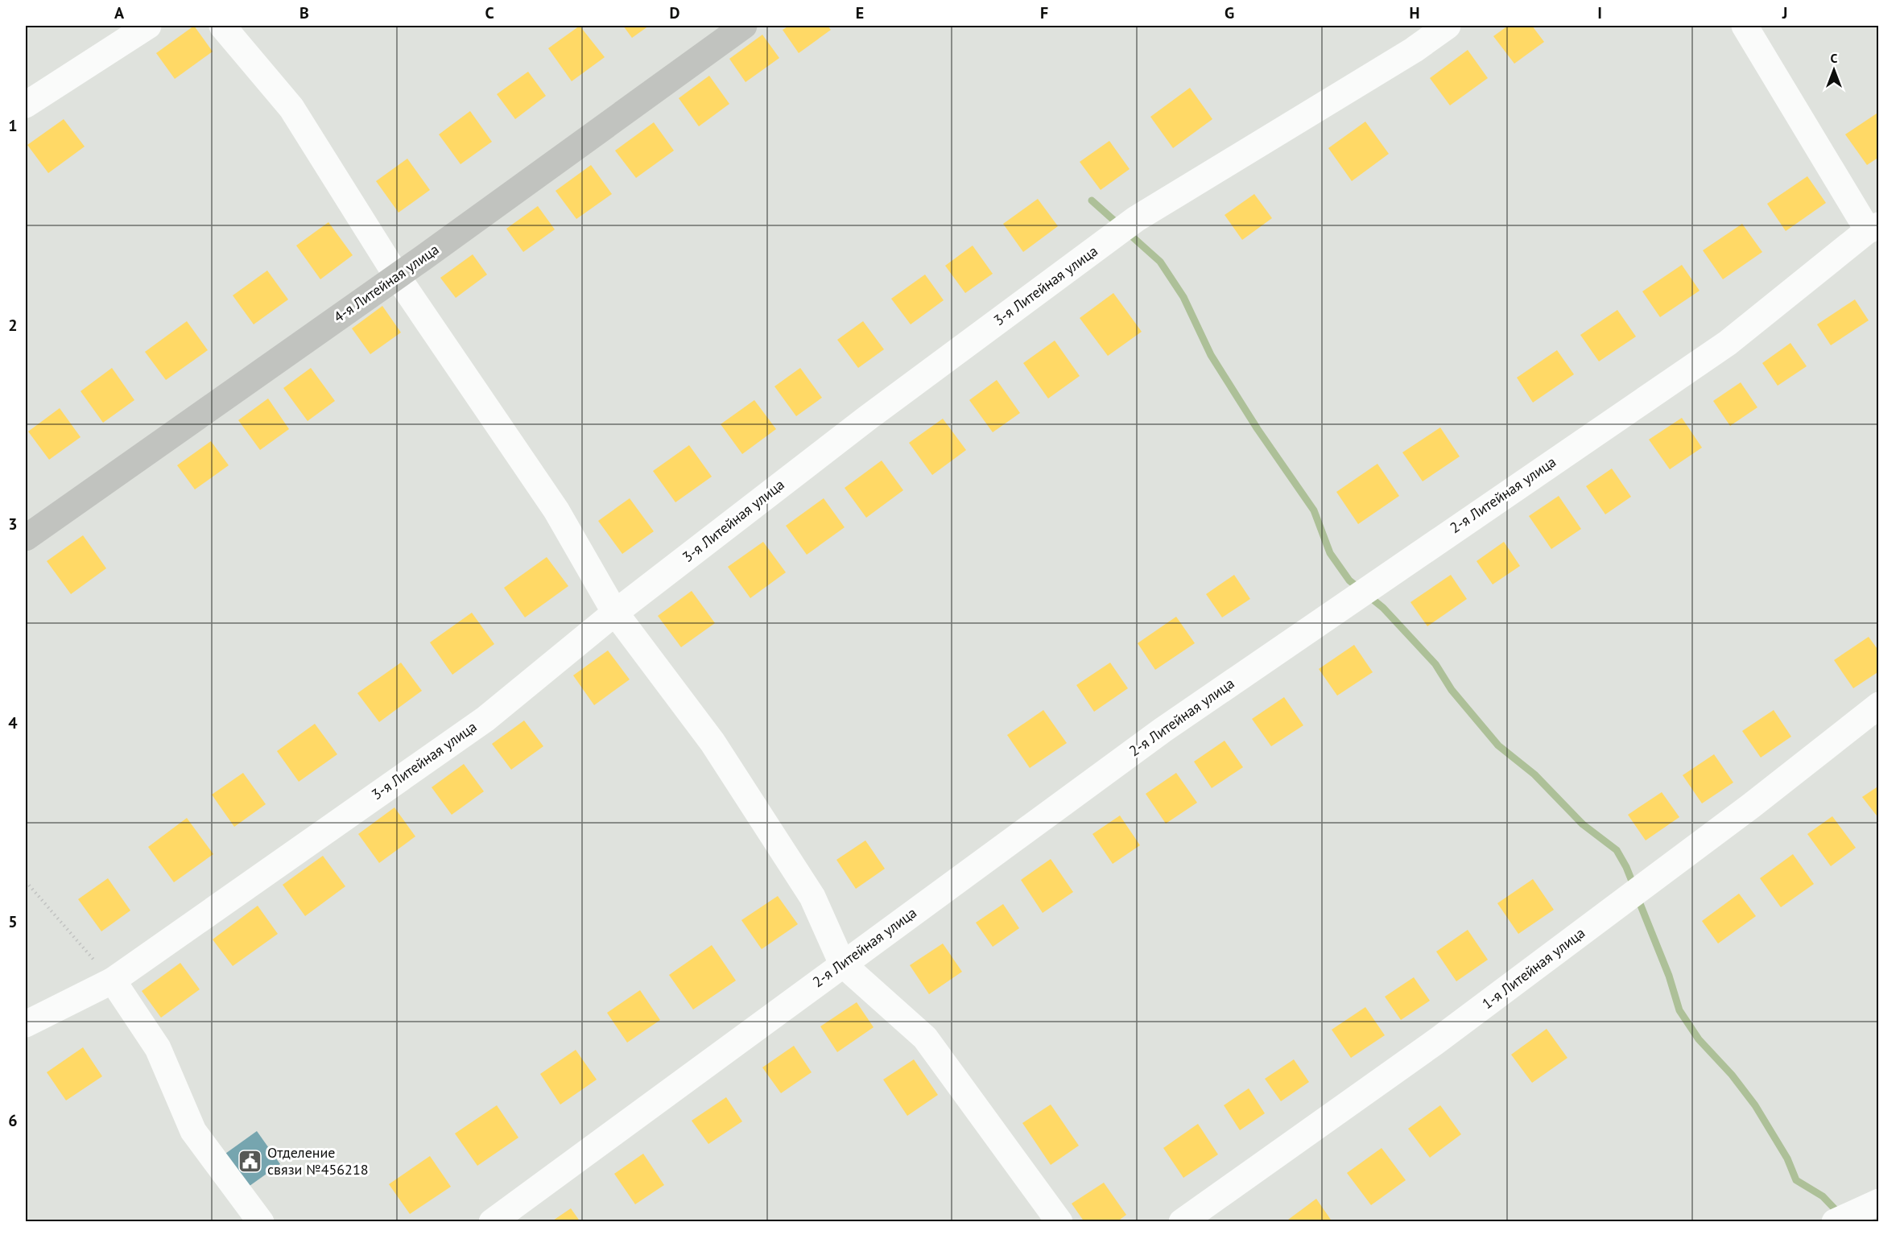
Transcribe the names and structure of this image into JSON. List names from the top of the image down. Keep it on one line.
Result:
{"streets":{"street":["4-я Литейная улица","3-я Литейная улица","2-я Литейная улица","1-я Литейная улица"]},"places":{"public building":["Отделение связи №456218"]},"north":"top","grid":{"columns":["A","B","C","D","E","F","G","H","I","J"],"rows":["1","2","3","4","5","6"]}}
